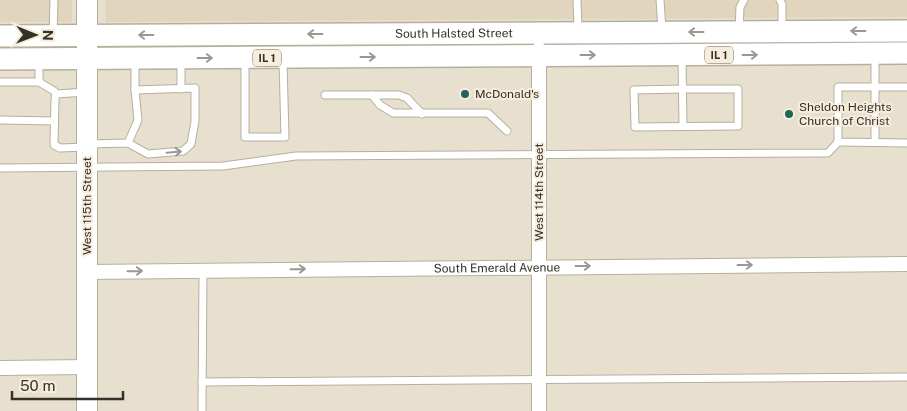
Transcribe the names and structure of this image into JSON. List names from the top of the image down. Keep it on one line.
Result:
{"streets":{"main road":["South Halsted Street","IL 1"],"street":["West 114th Street","West 115th Street","South Emerald Avenue"]},"crossings":[["South Halsted Street","West 114th Street"],["South Halsted Street","West 115th Street"],["West 114th Street","South Emerald Avenue"],["West 115th Street","South Emerald Avenue"]],"one_way":["South Emerald Avenue"],"places":["McDonald's","Sheldon Heights Church of Christ"],"scale_bar":"50 m","north":"right"}
